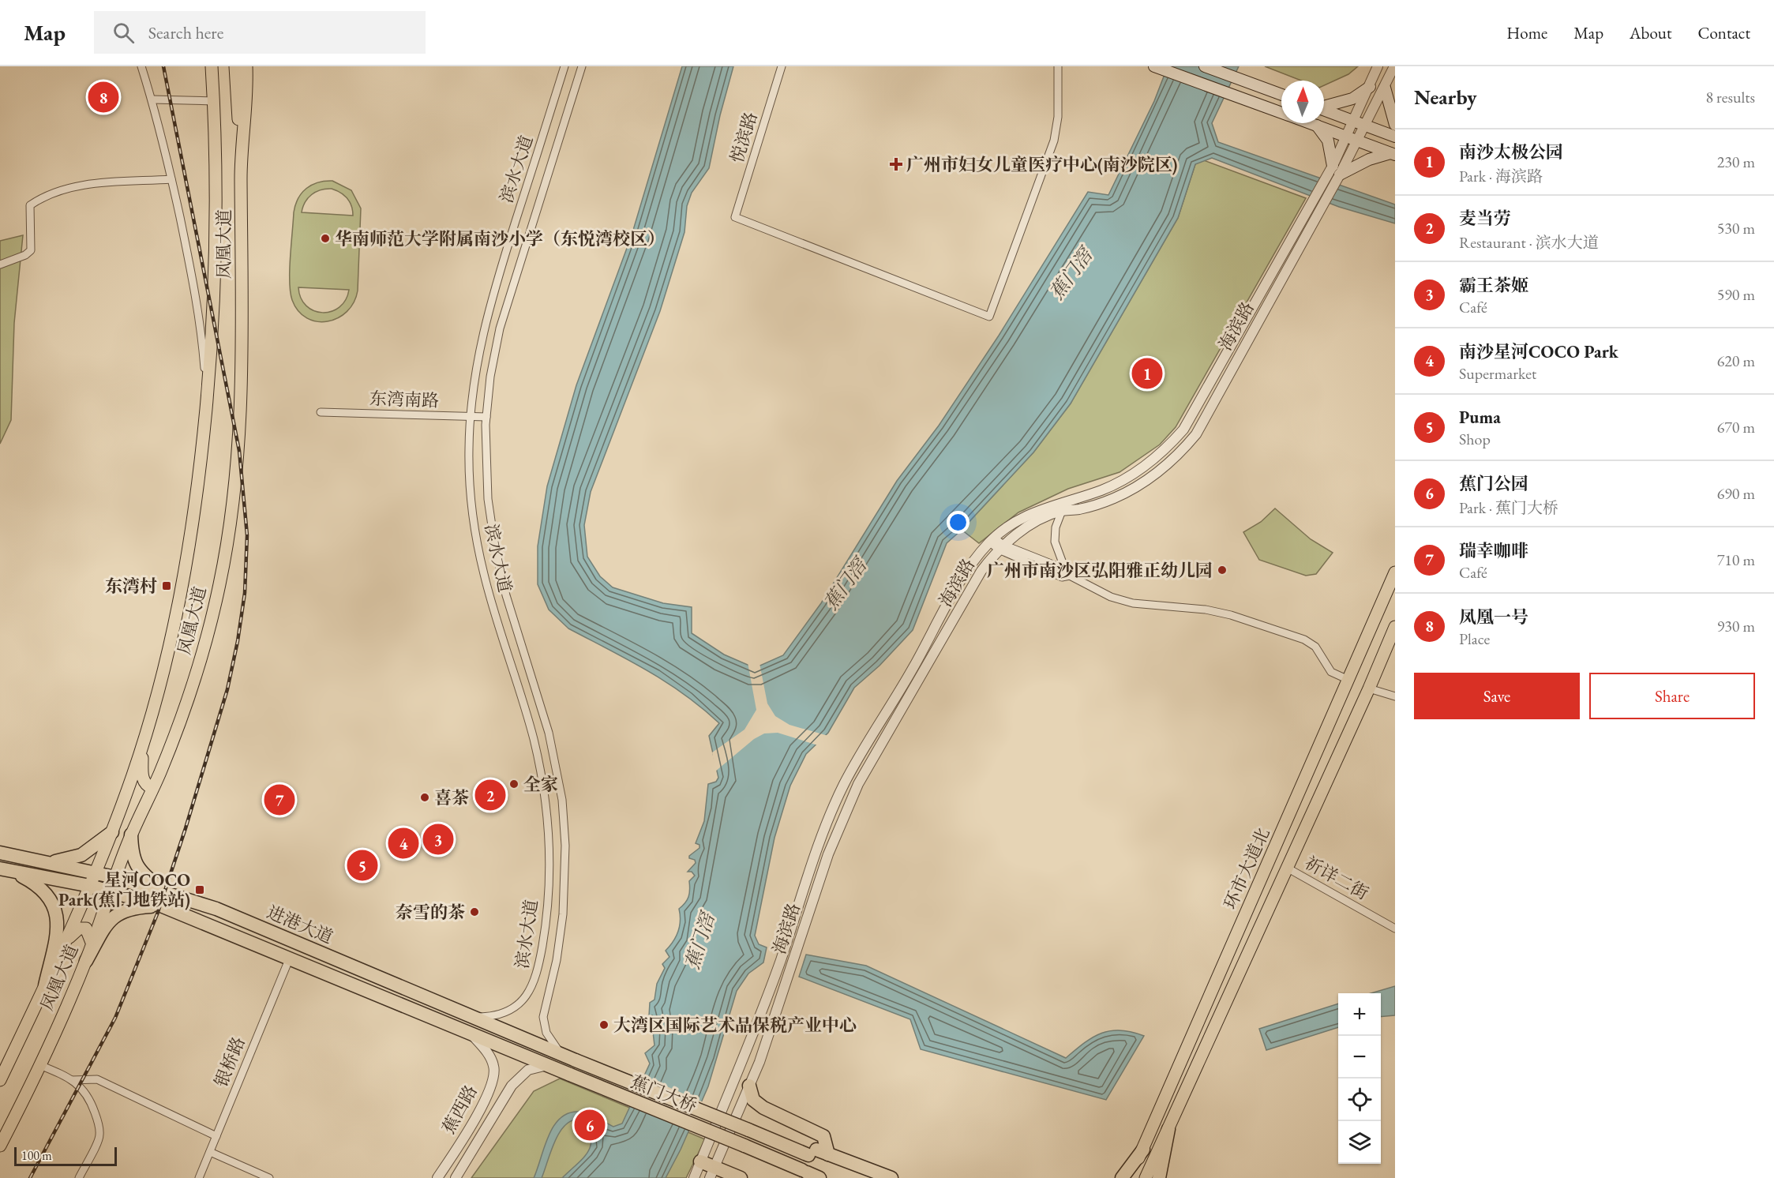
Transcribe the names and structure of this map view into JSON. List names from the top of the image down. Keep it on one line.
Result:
{"streets":{"highway":["进港大道","蕉门大桥"],"main road":["凤凰大道","环市大道北"],"street":["悦滨路","滨水大道","海滨路","东湾南路","祈详二街","银桥路","蕉西路"]},"crossings":[["滨水大道","东湾南路"],["滨水大道","进港大道"],["凤凰大道","进港大道"],["环市大道北","祈详二街"],["进港大道","银桥路"],["进港大道","蕉门大桥"],["进港大道","蕉西路"]],"water":["蕉门滘"],"places":{"health":["广州市妇女儿童医疗中心(南沙院区)"],"other":["华南师范大学附属南沙小学（东悦湾校区）","广州市南沙区弘阳雅正幼儿园","全家","喜茶","奈雪的茶","大湾区国际艺术品保税产业中心"],"transit":["东湾村","星河COCO Park(蕉门地铁站)"]},"scale_bar":"100 m","north":"top","page":{"header":"Map","search":"Search here","nav":["Home","Map","About","Contact"],"heading":["Nearby","8 results"],"pins":["8","1","2","7","3","4","5","6"],"list":[{"mark":"1","name":"南沙太极公园","note":"Park · 海滨路","value":"230 m"},{"mark":"2","name":"麦当劳","note":"Restaurant · 滨水大道","value":"530 m"},{"mark":"3","name":"霸王茶姬","note":"Café","value":"590 m"},{"mark":"4","name":"南沙星河COCO Park","note":"Supermarket","value":"620 m"},{"mark":"5","name":"Puma","note":"Shop","value":"670 m"},{"mark":"6","name":"蕉门公园","note":"Park · 蕉门大桥","value":"690 m"},{"mark":"7","name":"瑞幸咖啡","note":"Café","value":"710 m"},{"mark":"8","name":"凤凰一号","note":"Place","value":"930 m"}],"buttons":["Save","Share"],"map_buttons":["+","−"],"scale":"100 m"}}
